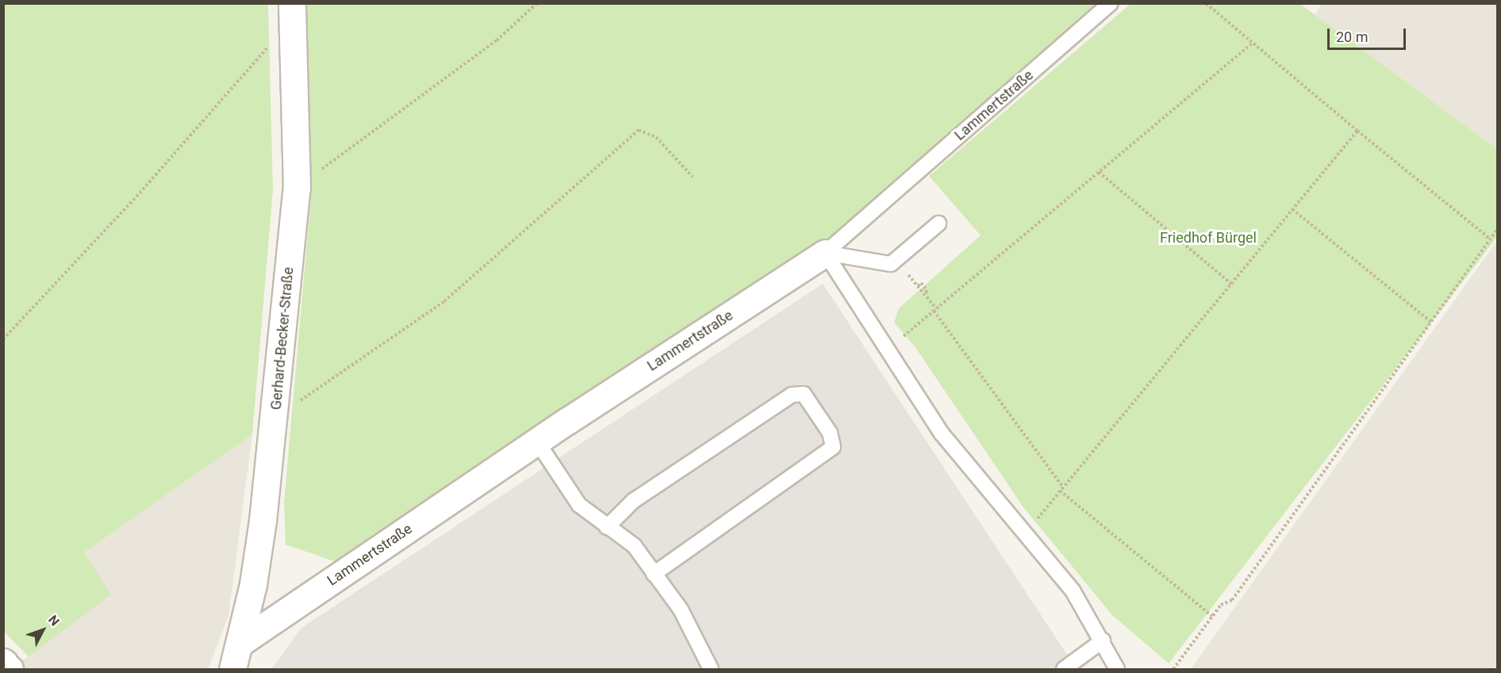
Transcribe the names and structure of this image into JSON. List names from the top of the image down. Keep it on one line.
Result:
{"streets":{"street":["Lammertstraße","Gerhard-Becker-Straße"]},"crossings":[["Lammertstraße","Gerhard-Becker-Straße"]],"parks":["Friedhof Bürgel"],"scale_bar":"20 m","north":"top right"}
